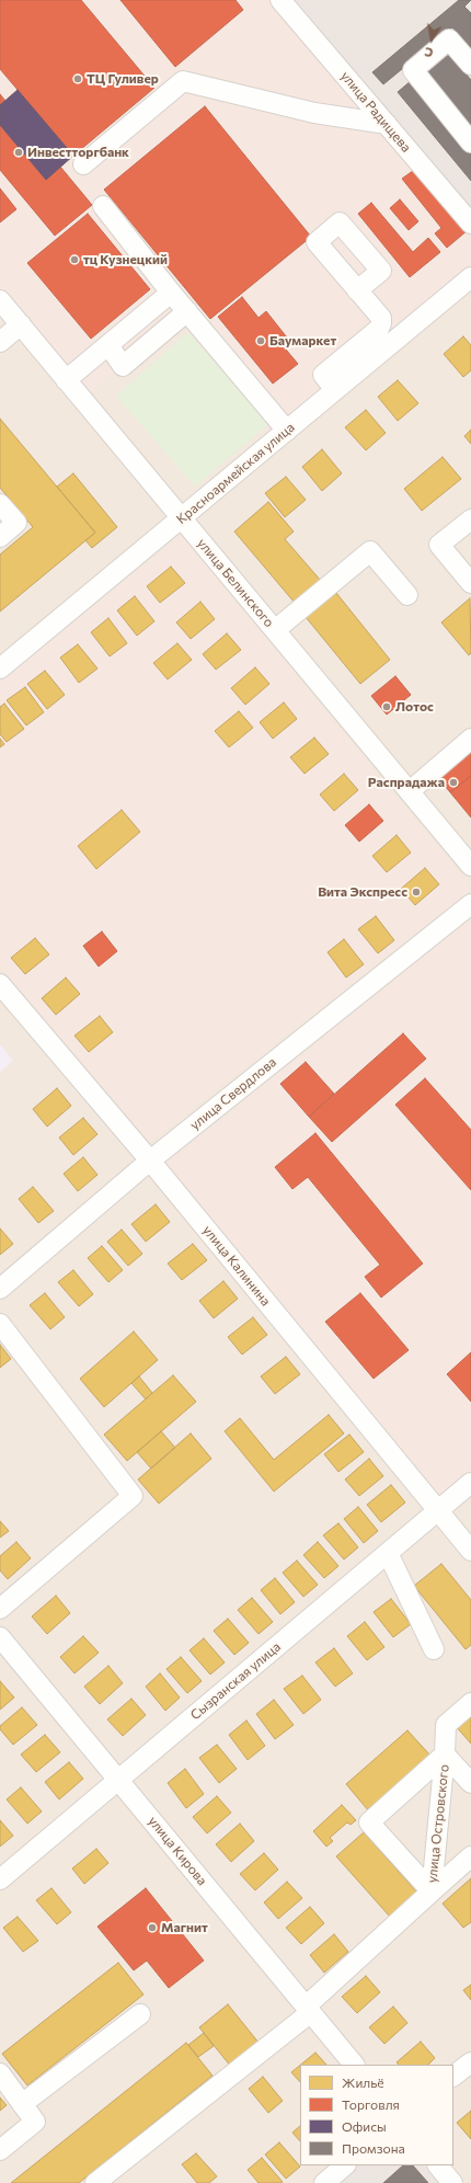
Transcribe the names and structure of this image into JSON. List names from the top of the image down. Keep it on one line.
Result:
{"streets":{"street":["улица Радищева","Красноармейская улица","улица Белинского","улица Свердлова","улица Калинина","Сызранская улица","улица Островского","улица Кирова"]},"crossings":[["Красноармейская улица","улица Белинского"],["улица Свердлова","улица Калинина"],["улица Калинина","Сызранская улица"],["Сызранская улица","улица Кирова"],["улица Островского","улица Кирова"]],"places":["ТЦ Гуливер","Инвестторгбанк","тц Кузнецкий","Баумаркет","Лотос","Распрадажа","Вита Экспресс","Магнит"],"legend":["Жильё","Торговля","Офисы","Промзона"],"north":"bottom"}
